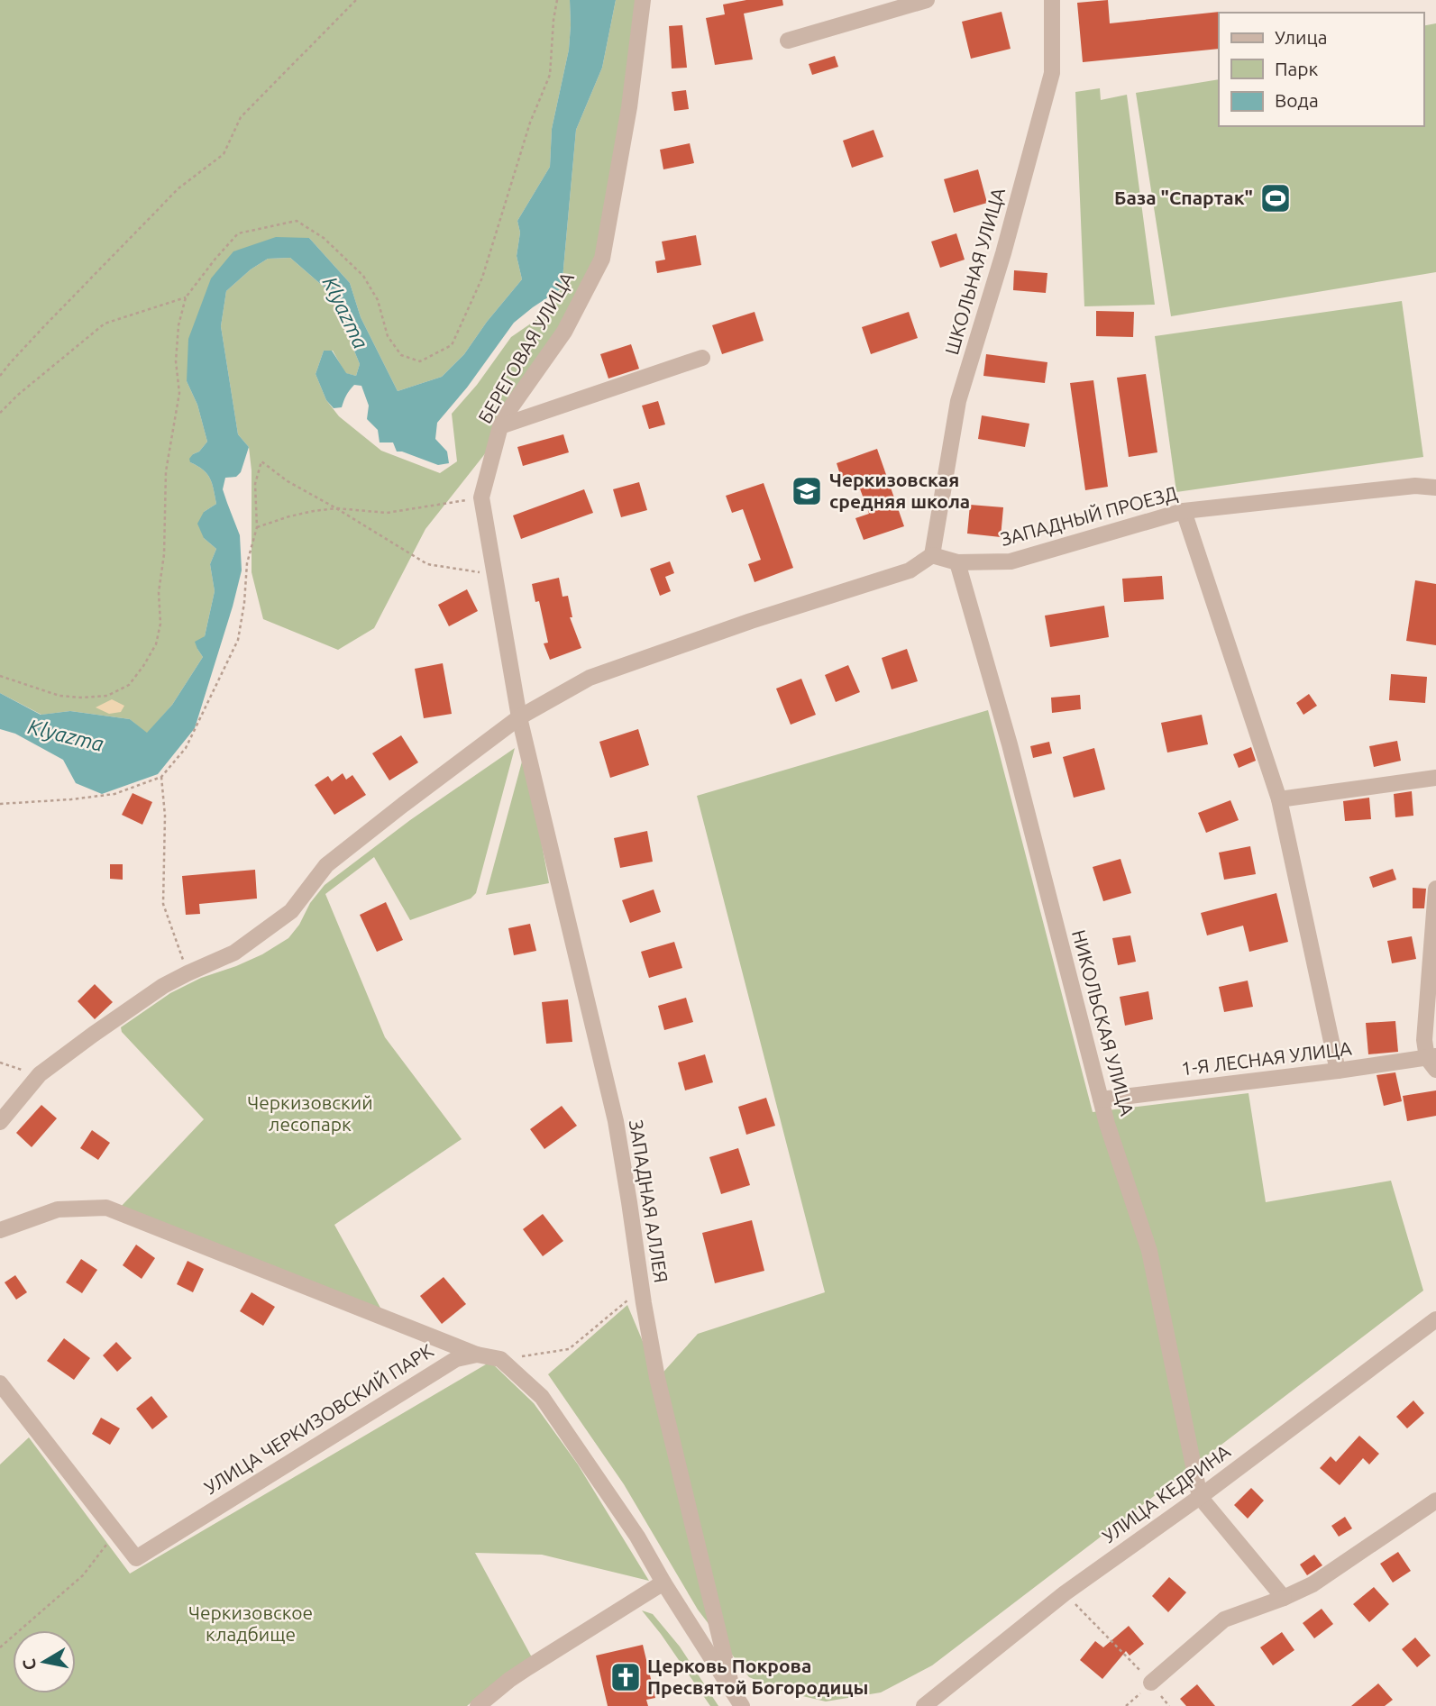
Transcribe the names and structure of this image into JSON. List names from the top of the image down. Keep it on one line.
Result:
{"streets":{"street":["ШКОЛЬНАЯ УЛИЦА","БЕРЕГОВАЯ УЛИЦА","ЗАПАДНЫЙ ПРОЕЗД","НИКОЛЬСКАЯ УЛИЦА","1-Я ЛЕСНАЯ УЛИЦА","ЗАПАДНАЯ АЛЛЕЯ","УЛИЦА ЧЕРКИЗОВСКИЙ ПАРК","УЛИЦА КЕДРИНА"]},"crossings":[["ШКОЛЬНАЯ УЛИЦА","ЗАПАДНЫЙ ПРОЕЗД"],["БЕРЕГОВАЯ УЛИЦА","ЗАПАДНАЯ АЛЛЕЯ"],["ЗАПАДНЫЙ ПРОЕЗД","НИКОЛЬСКАЯ УЛИЦА"],["НИКОЛЬСКАЯ УЛИЦА","1-Я ЛЕСНАЯ УЛИЦА"],["НИКОЛЬСКАЯ УЛИЦА","УЛИЦА КЕДРИНА"]],"water":["Klyazma"],"parks":["Черкизовский лесопарк","Черкизовское кладбище"],"places":{"sports":["База \"Спартак\""],"school or university":["Черкизовская средняя школа"],"church":["Церковь Покрова Пресвятой Богородицы"]},"legend":["Улица","Парк","Вода"],"north":"left"}
